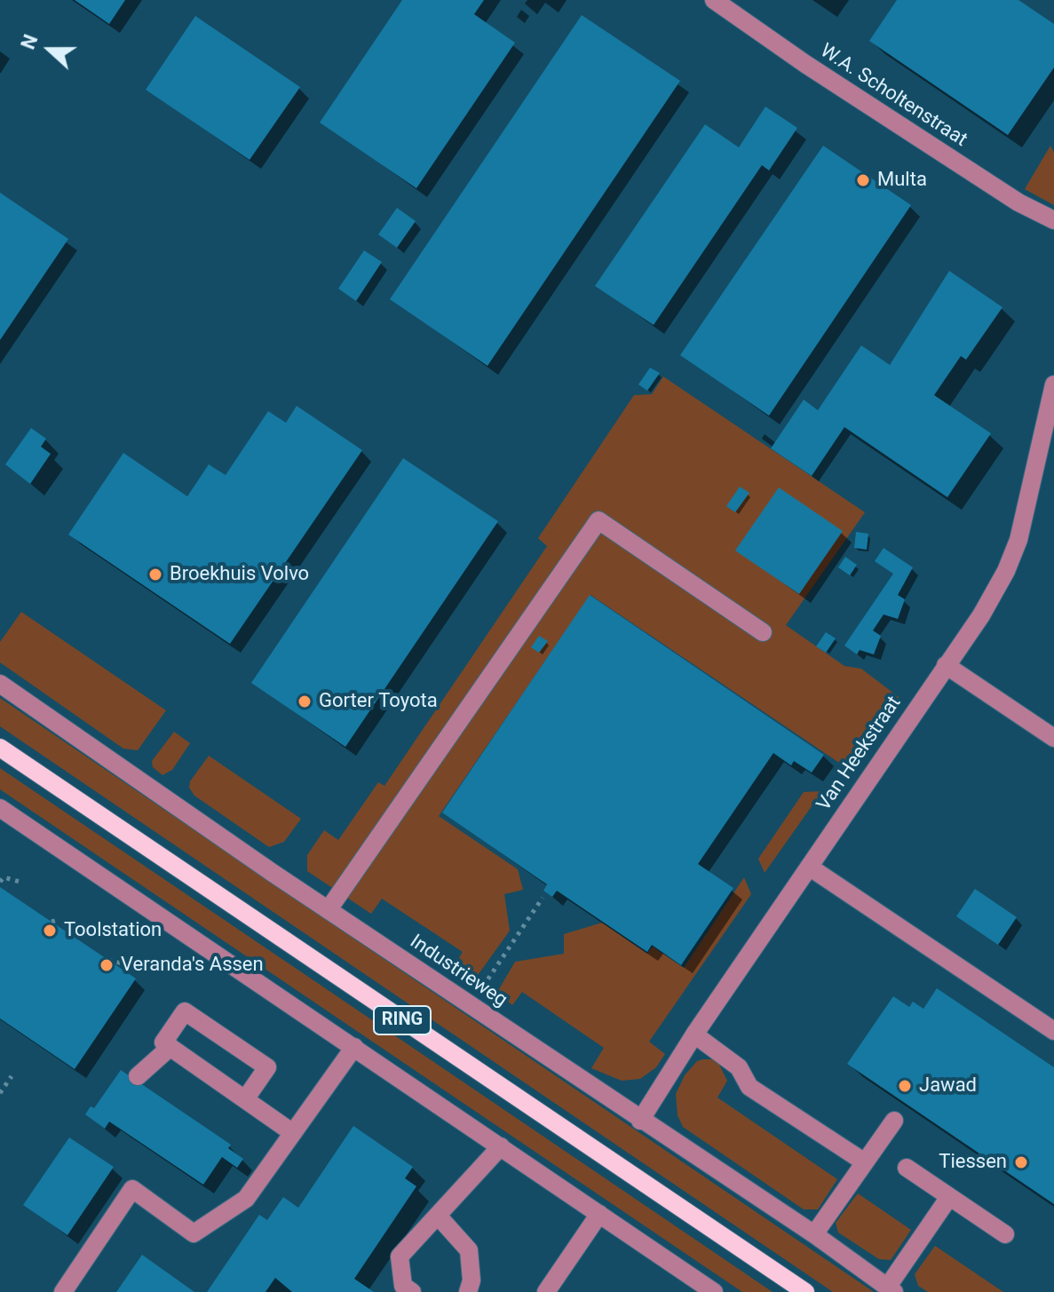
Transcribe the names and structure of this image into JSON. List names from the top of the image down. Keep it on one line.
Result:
{"streets":{"main road":["RING"],"street":["W.A. Scholtenstraat","Van Heekstraat","Industrieweg"]},"crossings":[["Van Heekstraat","Industrieweg"]],"places":["Multa","Broekhuis Volvo","Gorter Toyota","Toolstation","Veranda's Assen","Jawad","Tiessen"],"north":"left"}
